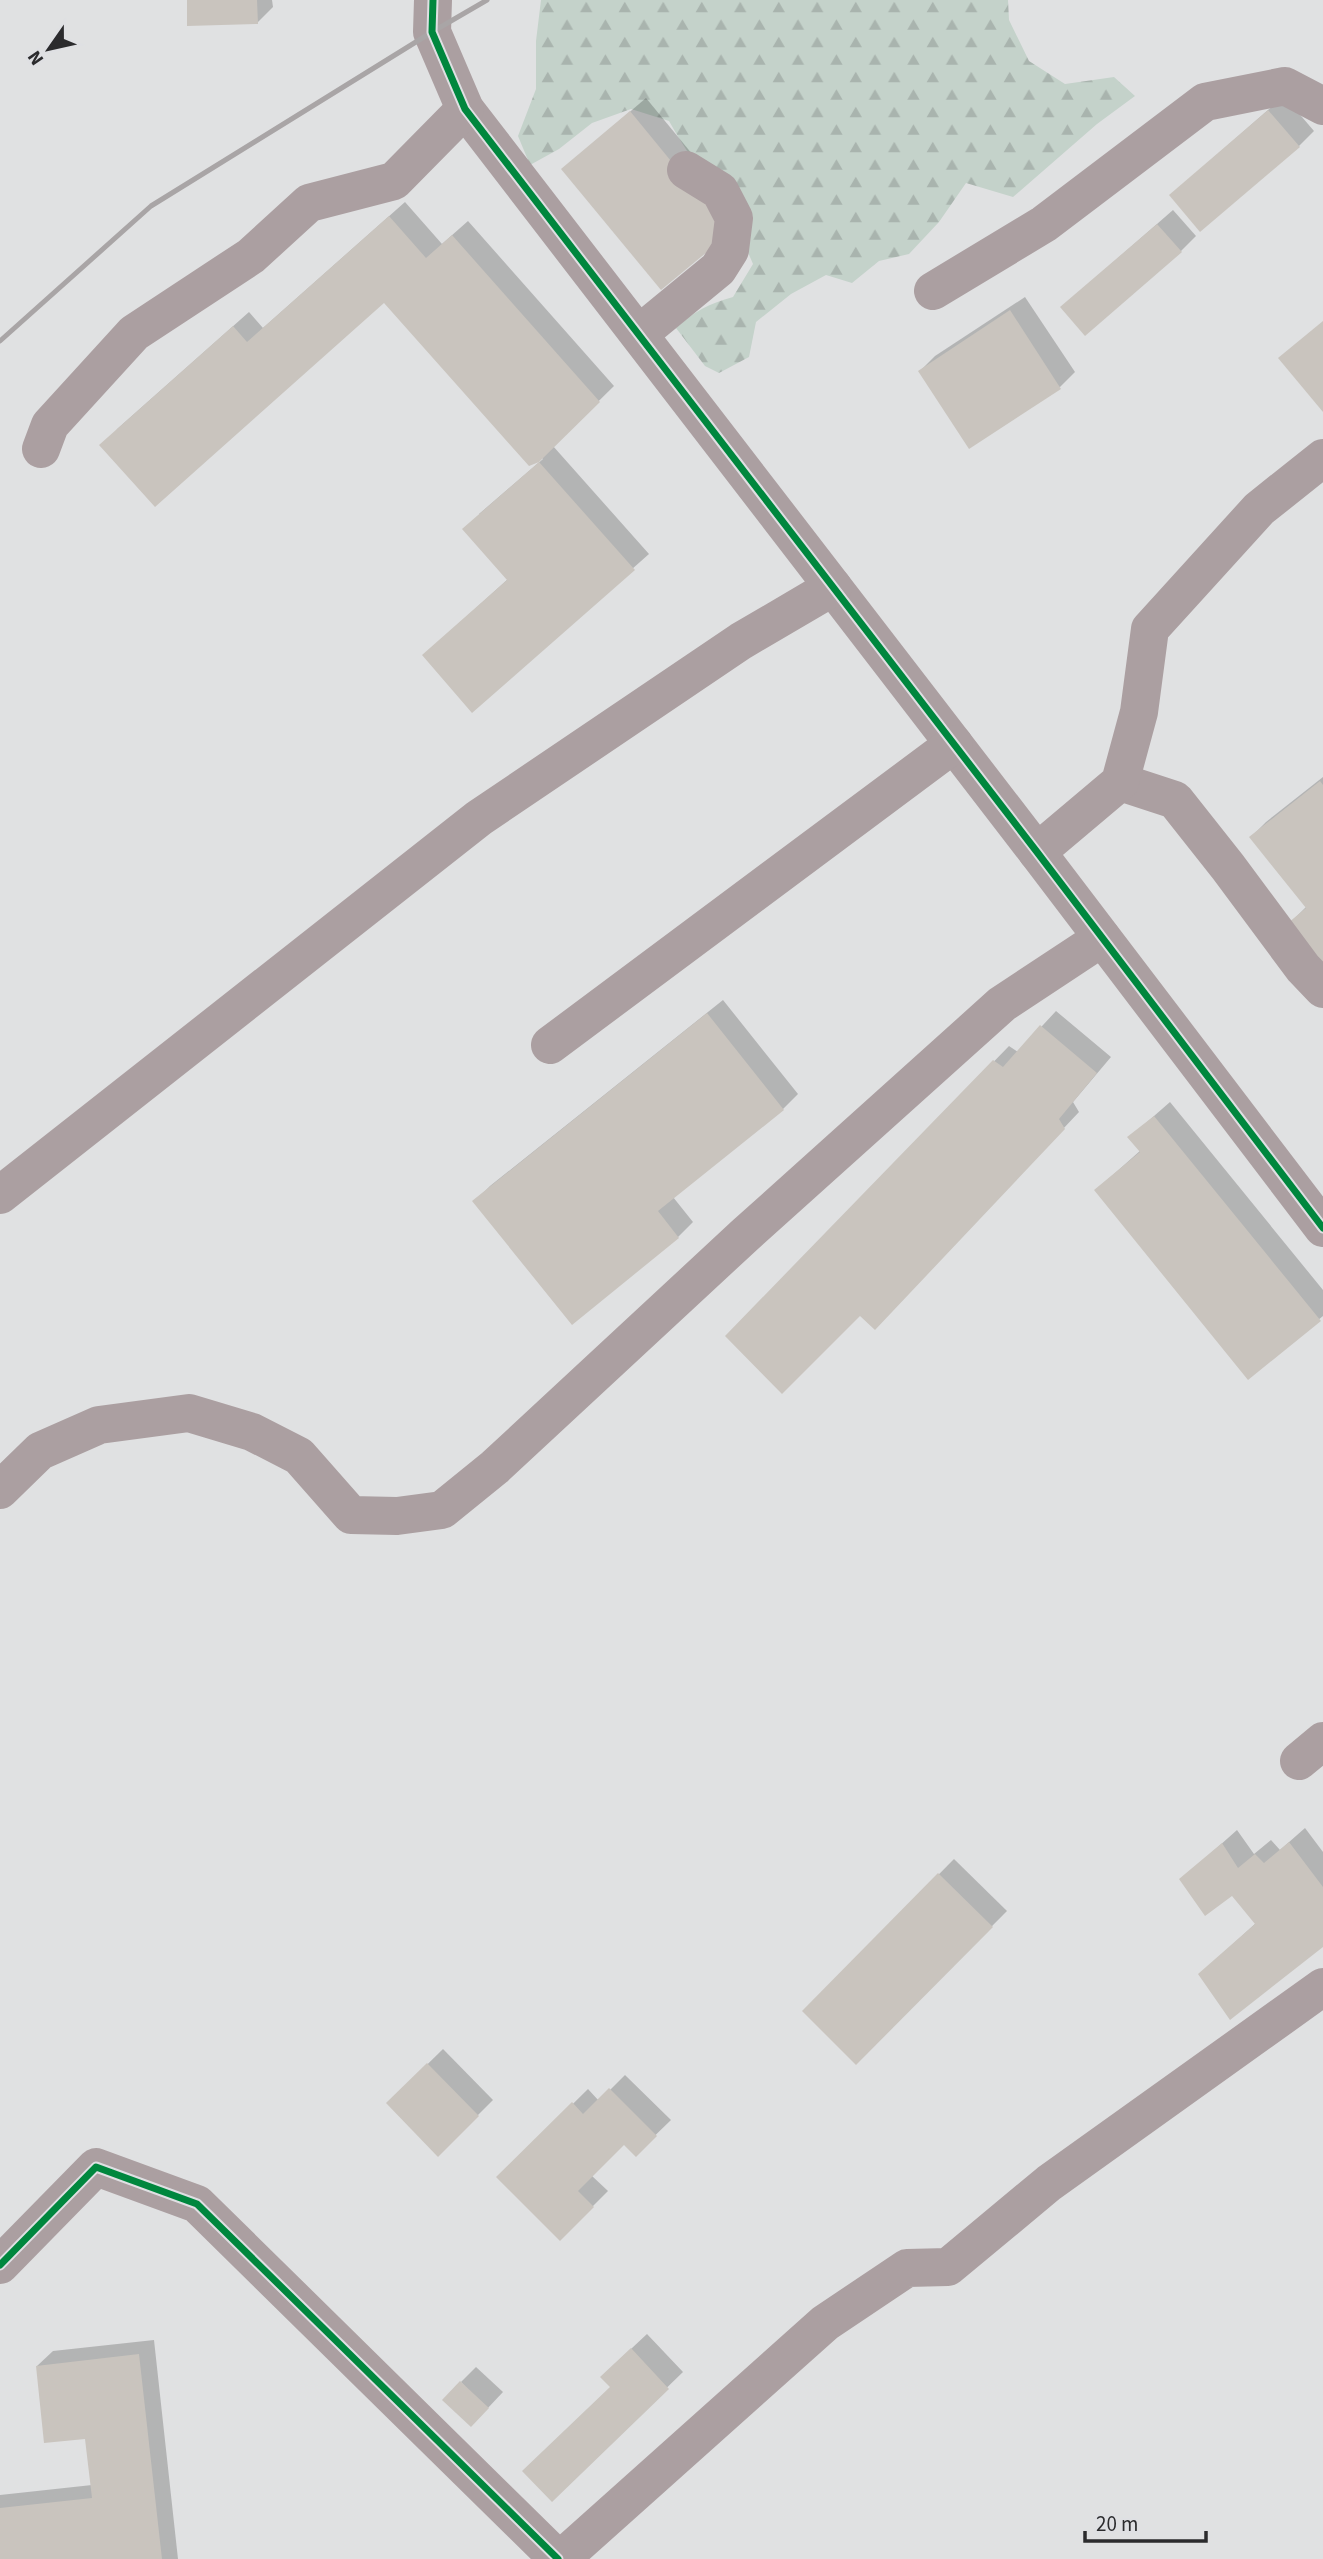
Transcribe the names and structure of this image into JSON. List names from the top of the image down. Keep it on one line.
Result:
{"scale_bar":"20 m","north":"bottom left"}
